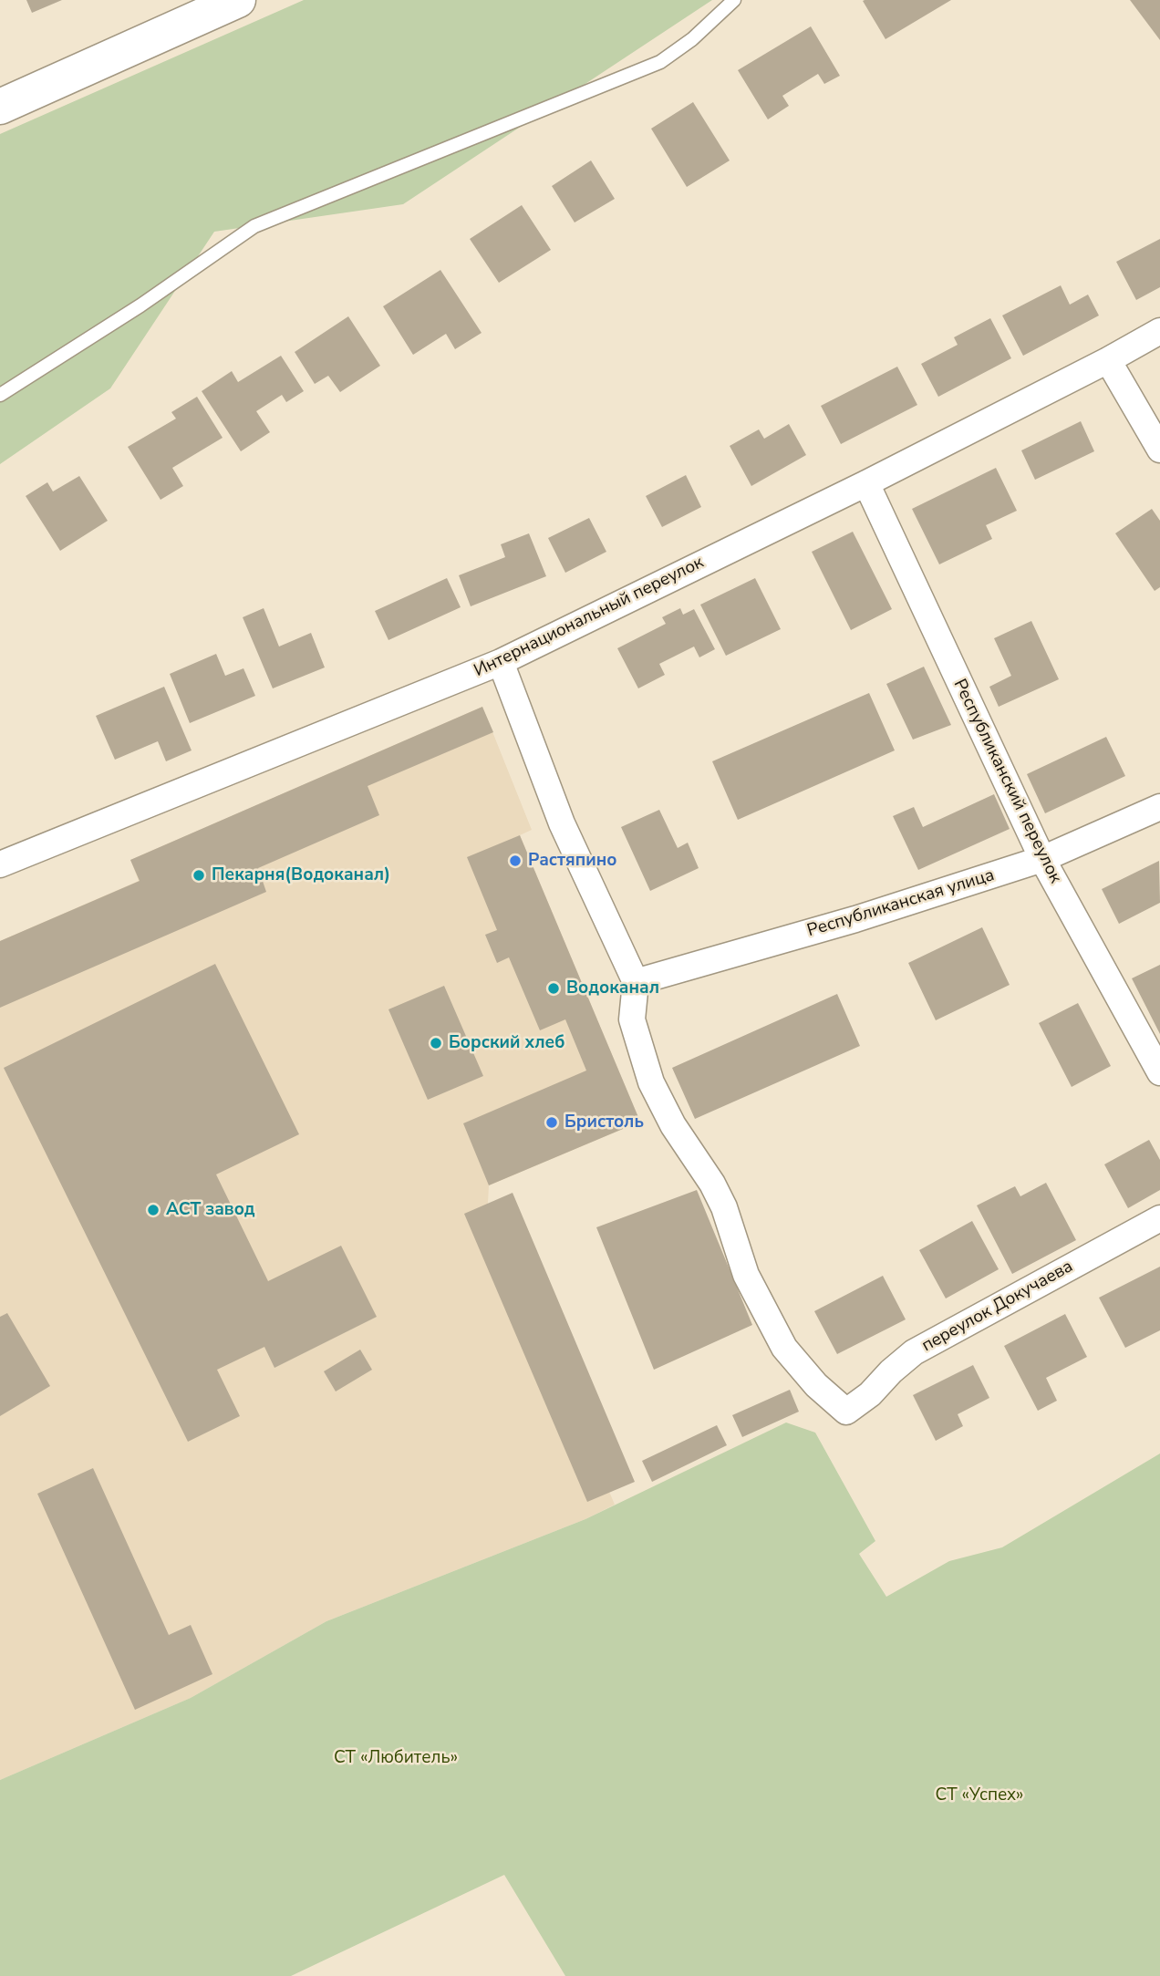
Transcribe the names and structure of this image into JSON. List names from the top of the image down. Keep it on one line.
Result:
{"streets":{"street":["Интернациональный переулок","Республиканский переулок","Республиканская улица","переулок Докучаева"]},"crossings":[["Интернациональный переулок","Республиканский переулок"],["Республиканский переулок","Республиканская улица"],["Республиканская улица","переулок Докучаева"]],"parks":["СТ «Любитель»","СТ «Успех»"],"places":["Растяпино","Пекарня(Водоканал)","Водоканал","Борский хлеб","Бристоль","АСТ завод"]}
